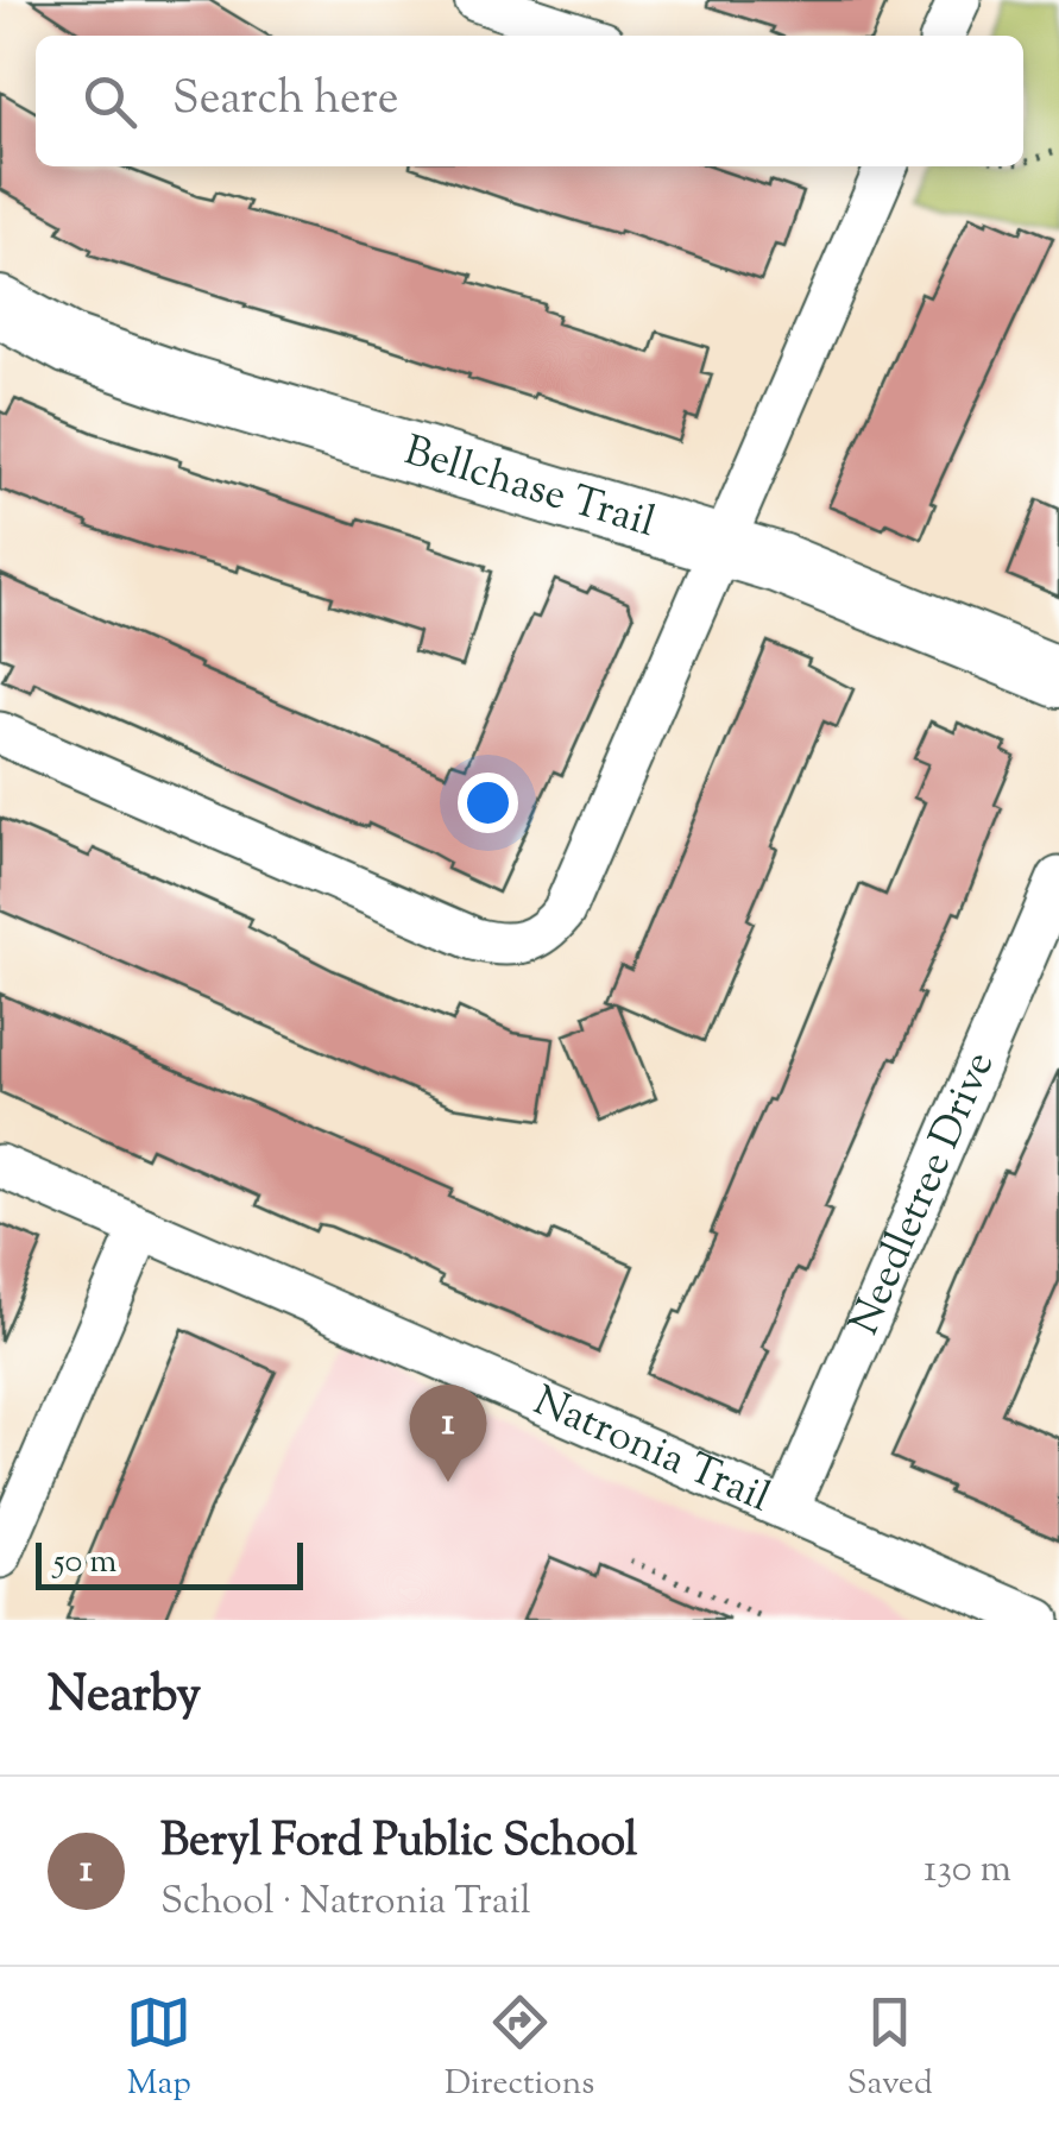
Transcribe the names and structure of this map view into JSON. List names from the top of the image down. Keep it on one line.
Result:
{"streets":{"street":["Bellchase Trail","Needletree Drive","Natronia Trail"]},"crossings":[["Needletree Drive","Natronia Trail"]],"scale_bar":"50 m","page":{"search":"Search here","pins":"1","scale":"50 m","heading":"Nearby","list":[{"mark":"1","name":"Beryl Ford Public School","note":"School · Natronia Trail","value":"130 m"}],"nav":["Map","Directions","Saved"]}}
